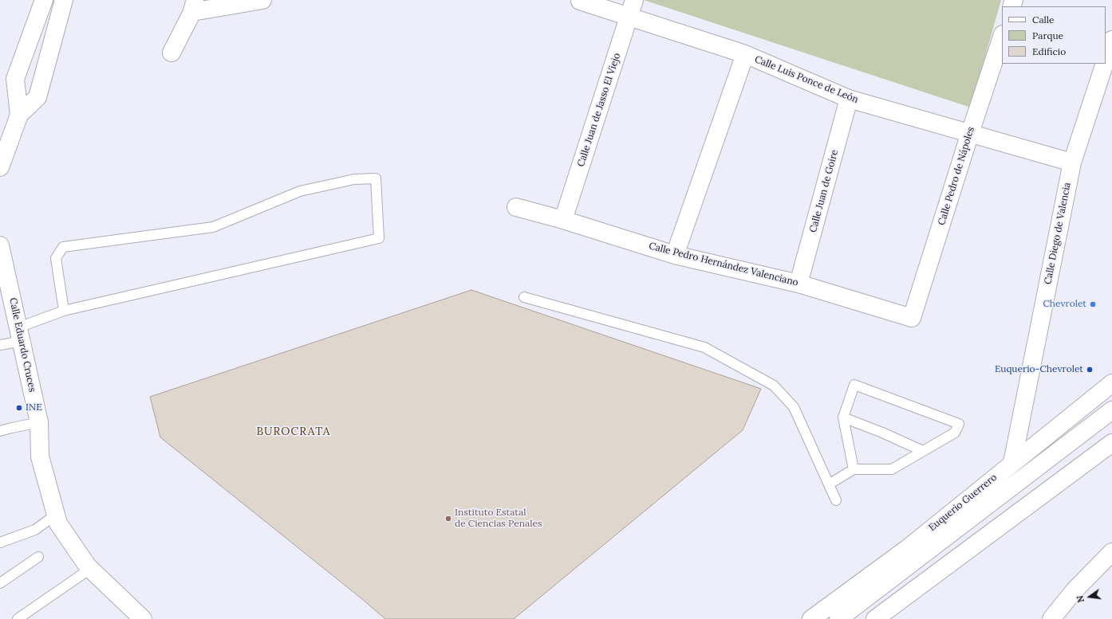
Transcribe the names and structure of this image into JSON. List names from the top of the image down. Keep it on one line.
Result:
{"streets":{"street":["Calle Luis Ponce de León","Calle Juan de Jasso El Viejo","Calle Pedro de Nápoles","Calle Juan de Goire","Calle Diego de Valencia","Calle Pedro Hernández Valenciano","Calle Eduardo Cruces","Euquerio Guerrero"]},"crossings":[["Calle Luis Ponce de León","Calle Juan de Jasso El Viejo"],["Calle Luis Ponce de León","Calle Pedro de Nápoles"],["Calle Luis Ponce de León","Calle Juan de Goire"],["Calle Luis Ponce de León","Calle Diego de Valencia"],["Calle Juan de Jasso El Viejo","Calle Pedro Hernández Valenciano"],["Calle Pedro de Nápoles","Calle Pedro Hernández Valenciano"],["Calle Juan de Goire","Calle Pedro Hernández Valenciano"],["Calle Diego de Valencia","Euquerio Guerrero"]],"districts":["BUROCRATA"],"places":["Chevrolet","Euquerio-Chevrolet","INE","Instituto Estatal de Ciencias Penales"],"legend":["Calle","Parque","Edificio"],"north":"left"}
